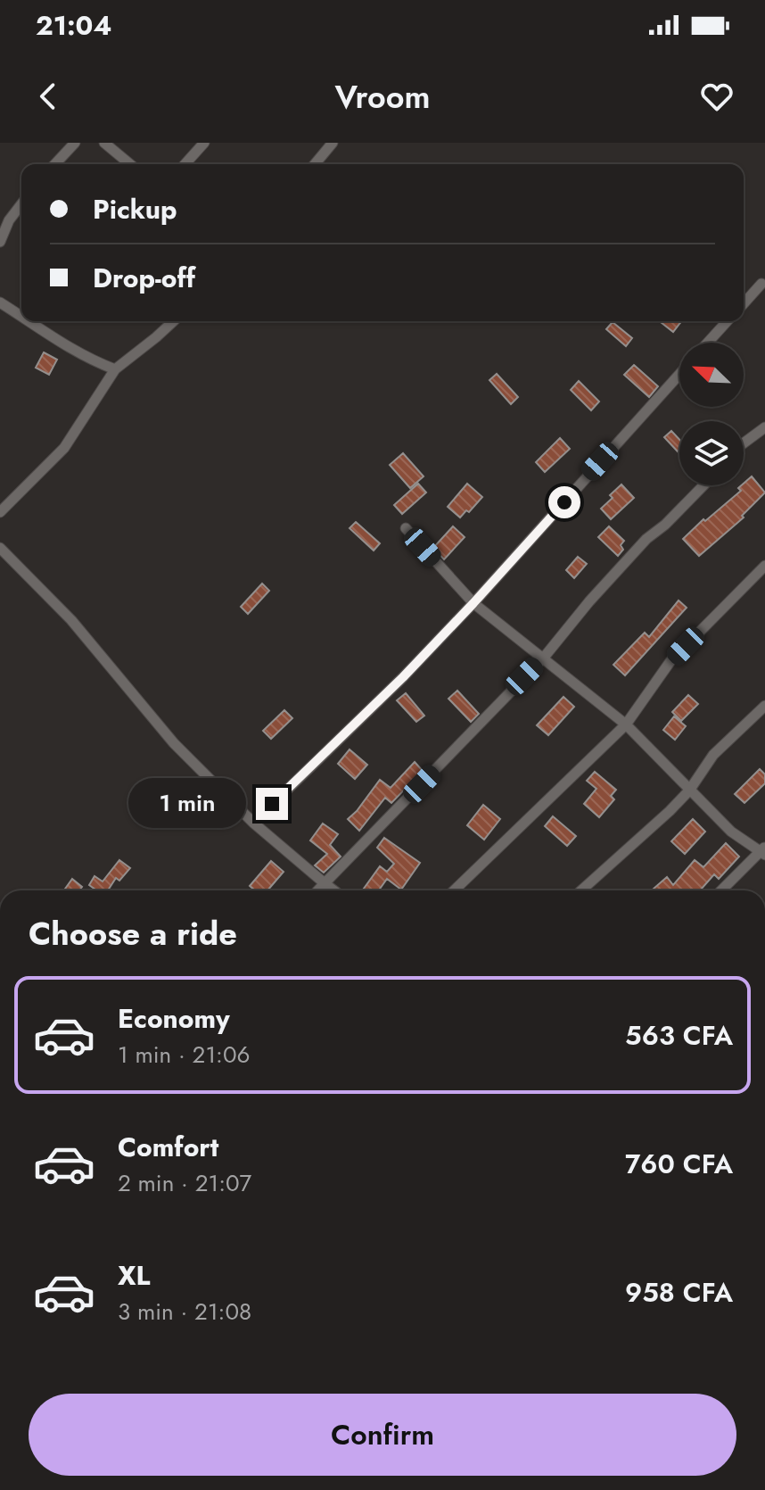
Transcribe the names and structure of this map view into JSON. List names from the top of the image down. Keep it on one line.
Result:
{"north":"top left","page":{"status":"21:04","header":"Vroom","banner":["Pickup","Drop-off"],"bubble":"1 min","heading":"Choose a ride","list":[{"name":"Economy","note":"1 min · 21:06","value":"563 CFA"},{"name":"Comfort","note":"2 min · 21:07","value":"760 CFA"},{"name":"XL","note":"3 min · 21:08","value":"958 CFA"}],"buttons":"Confirm"}}
